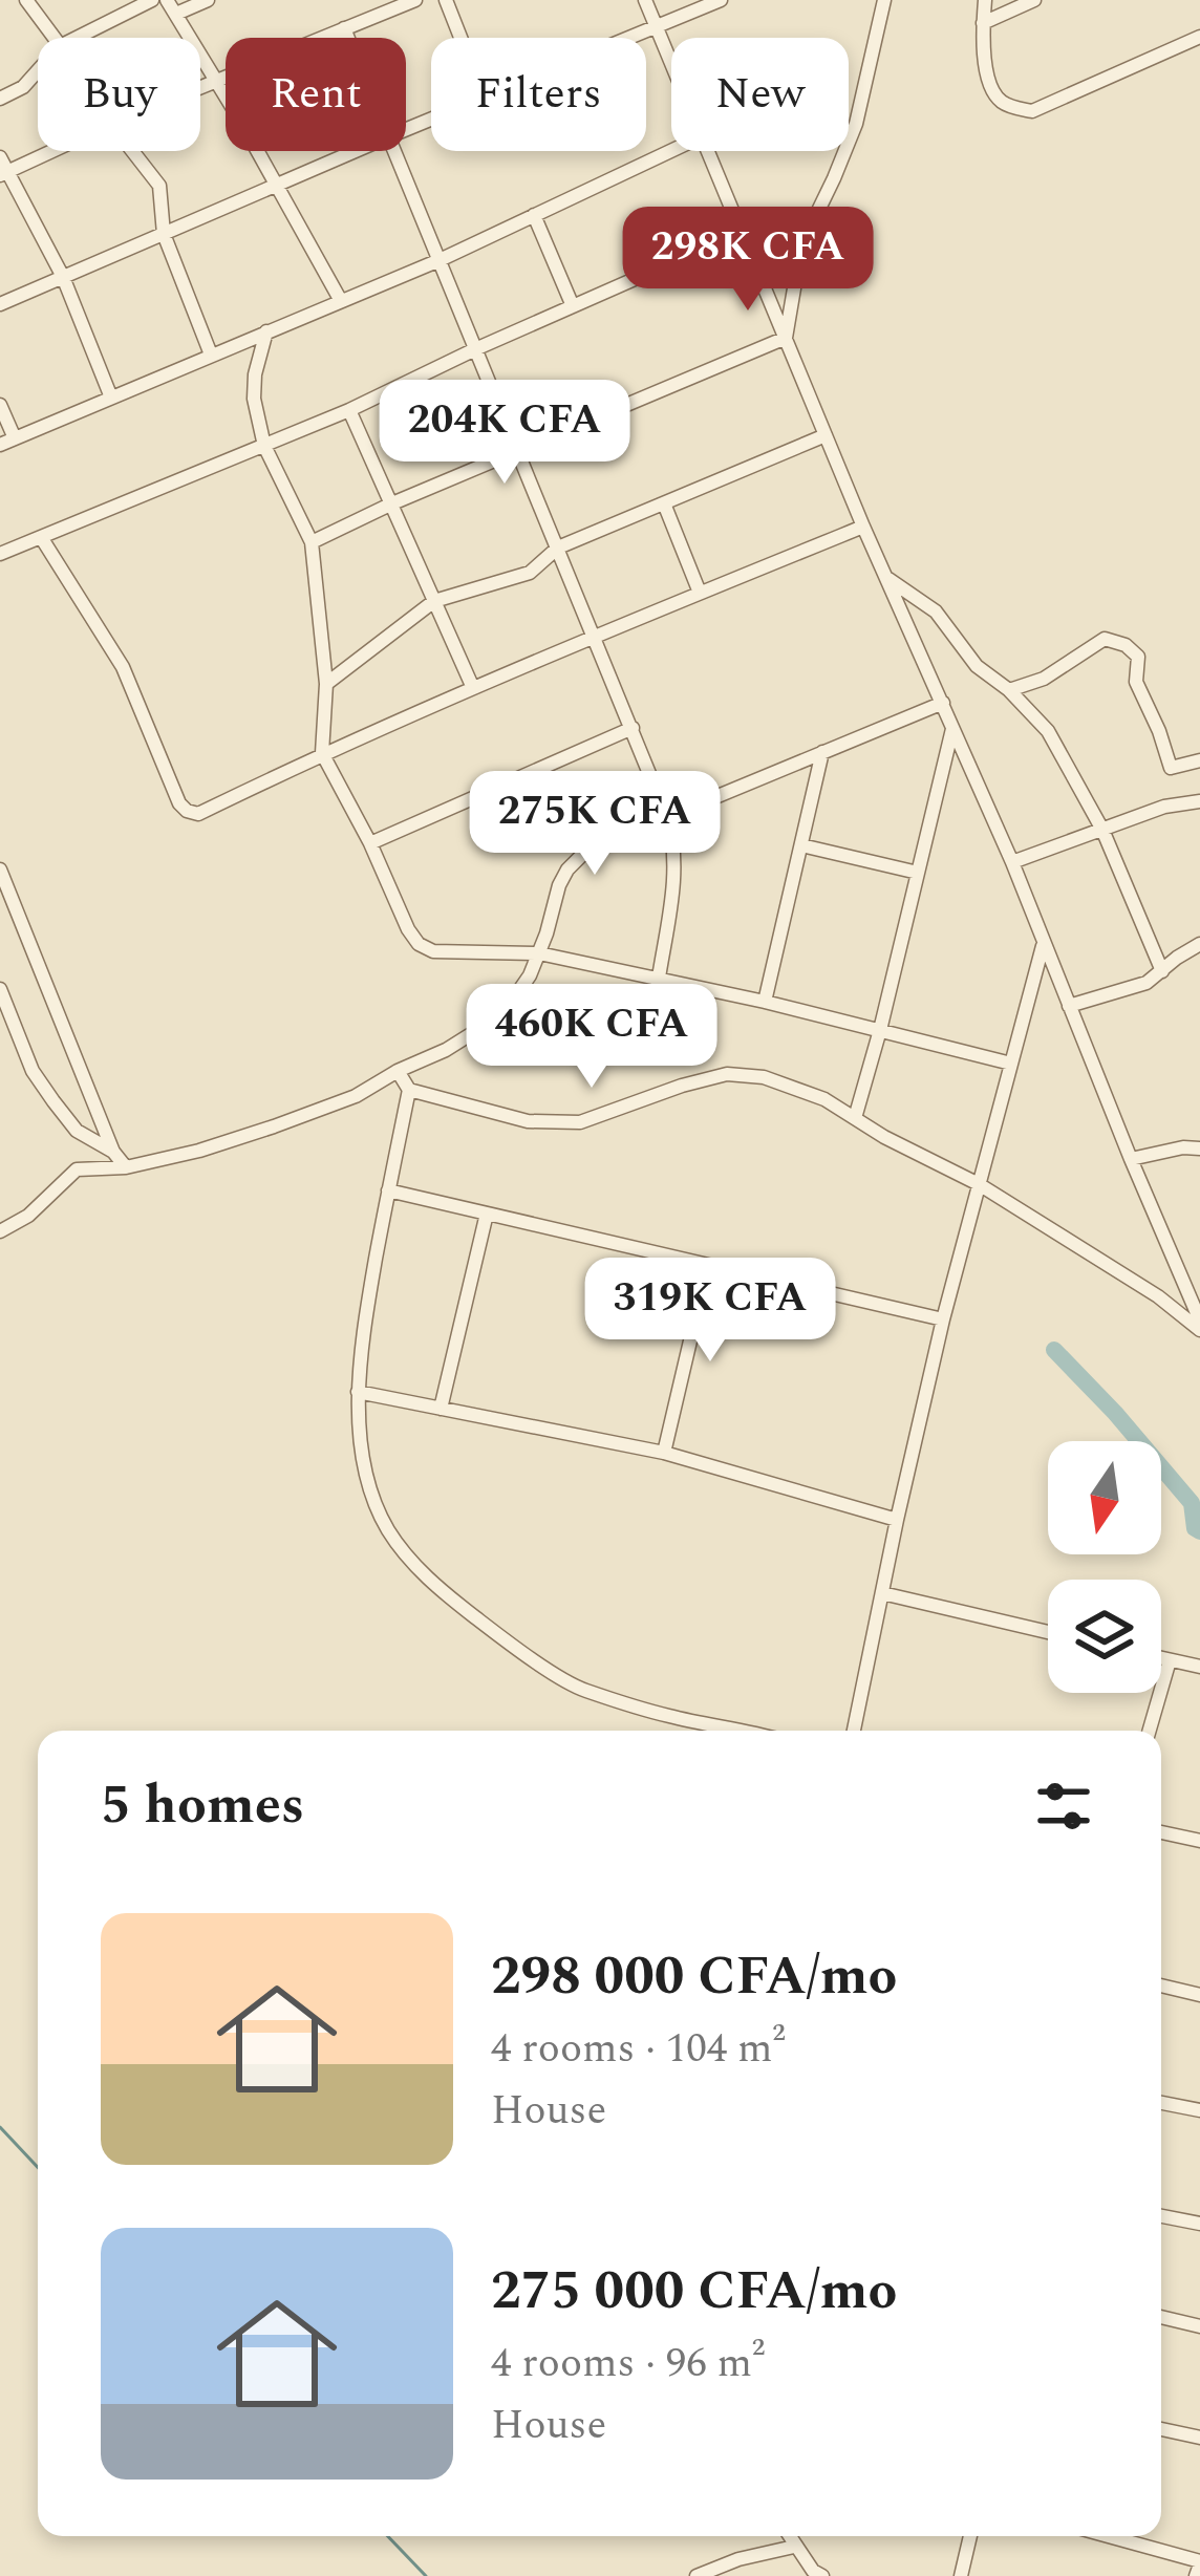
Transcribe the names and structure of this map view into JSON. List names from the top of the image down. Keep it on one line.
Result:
{"north":"bottom","page":{"chip":["Buy","Rent","Filters","New"],"price":["298K CFA","204K CFA","275K CFA","460K CFA","319K CFA"],"heading":"5 homes","list":[{"name":"298 000 CFA/mo","note":"4 rooms · 104 m² · House"},{"name":"275 000 CFA/mo","note":"4 rooms · 96 m² · House"}]}}
